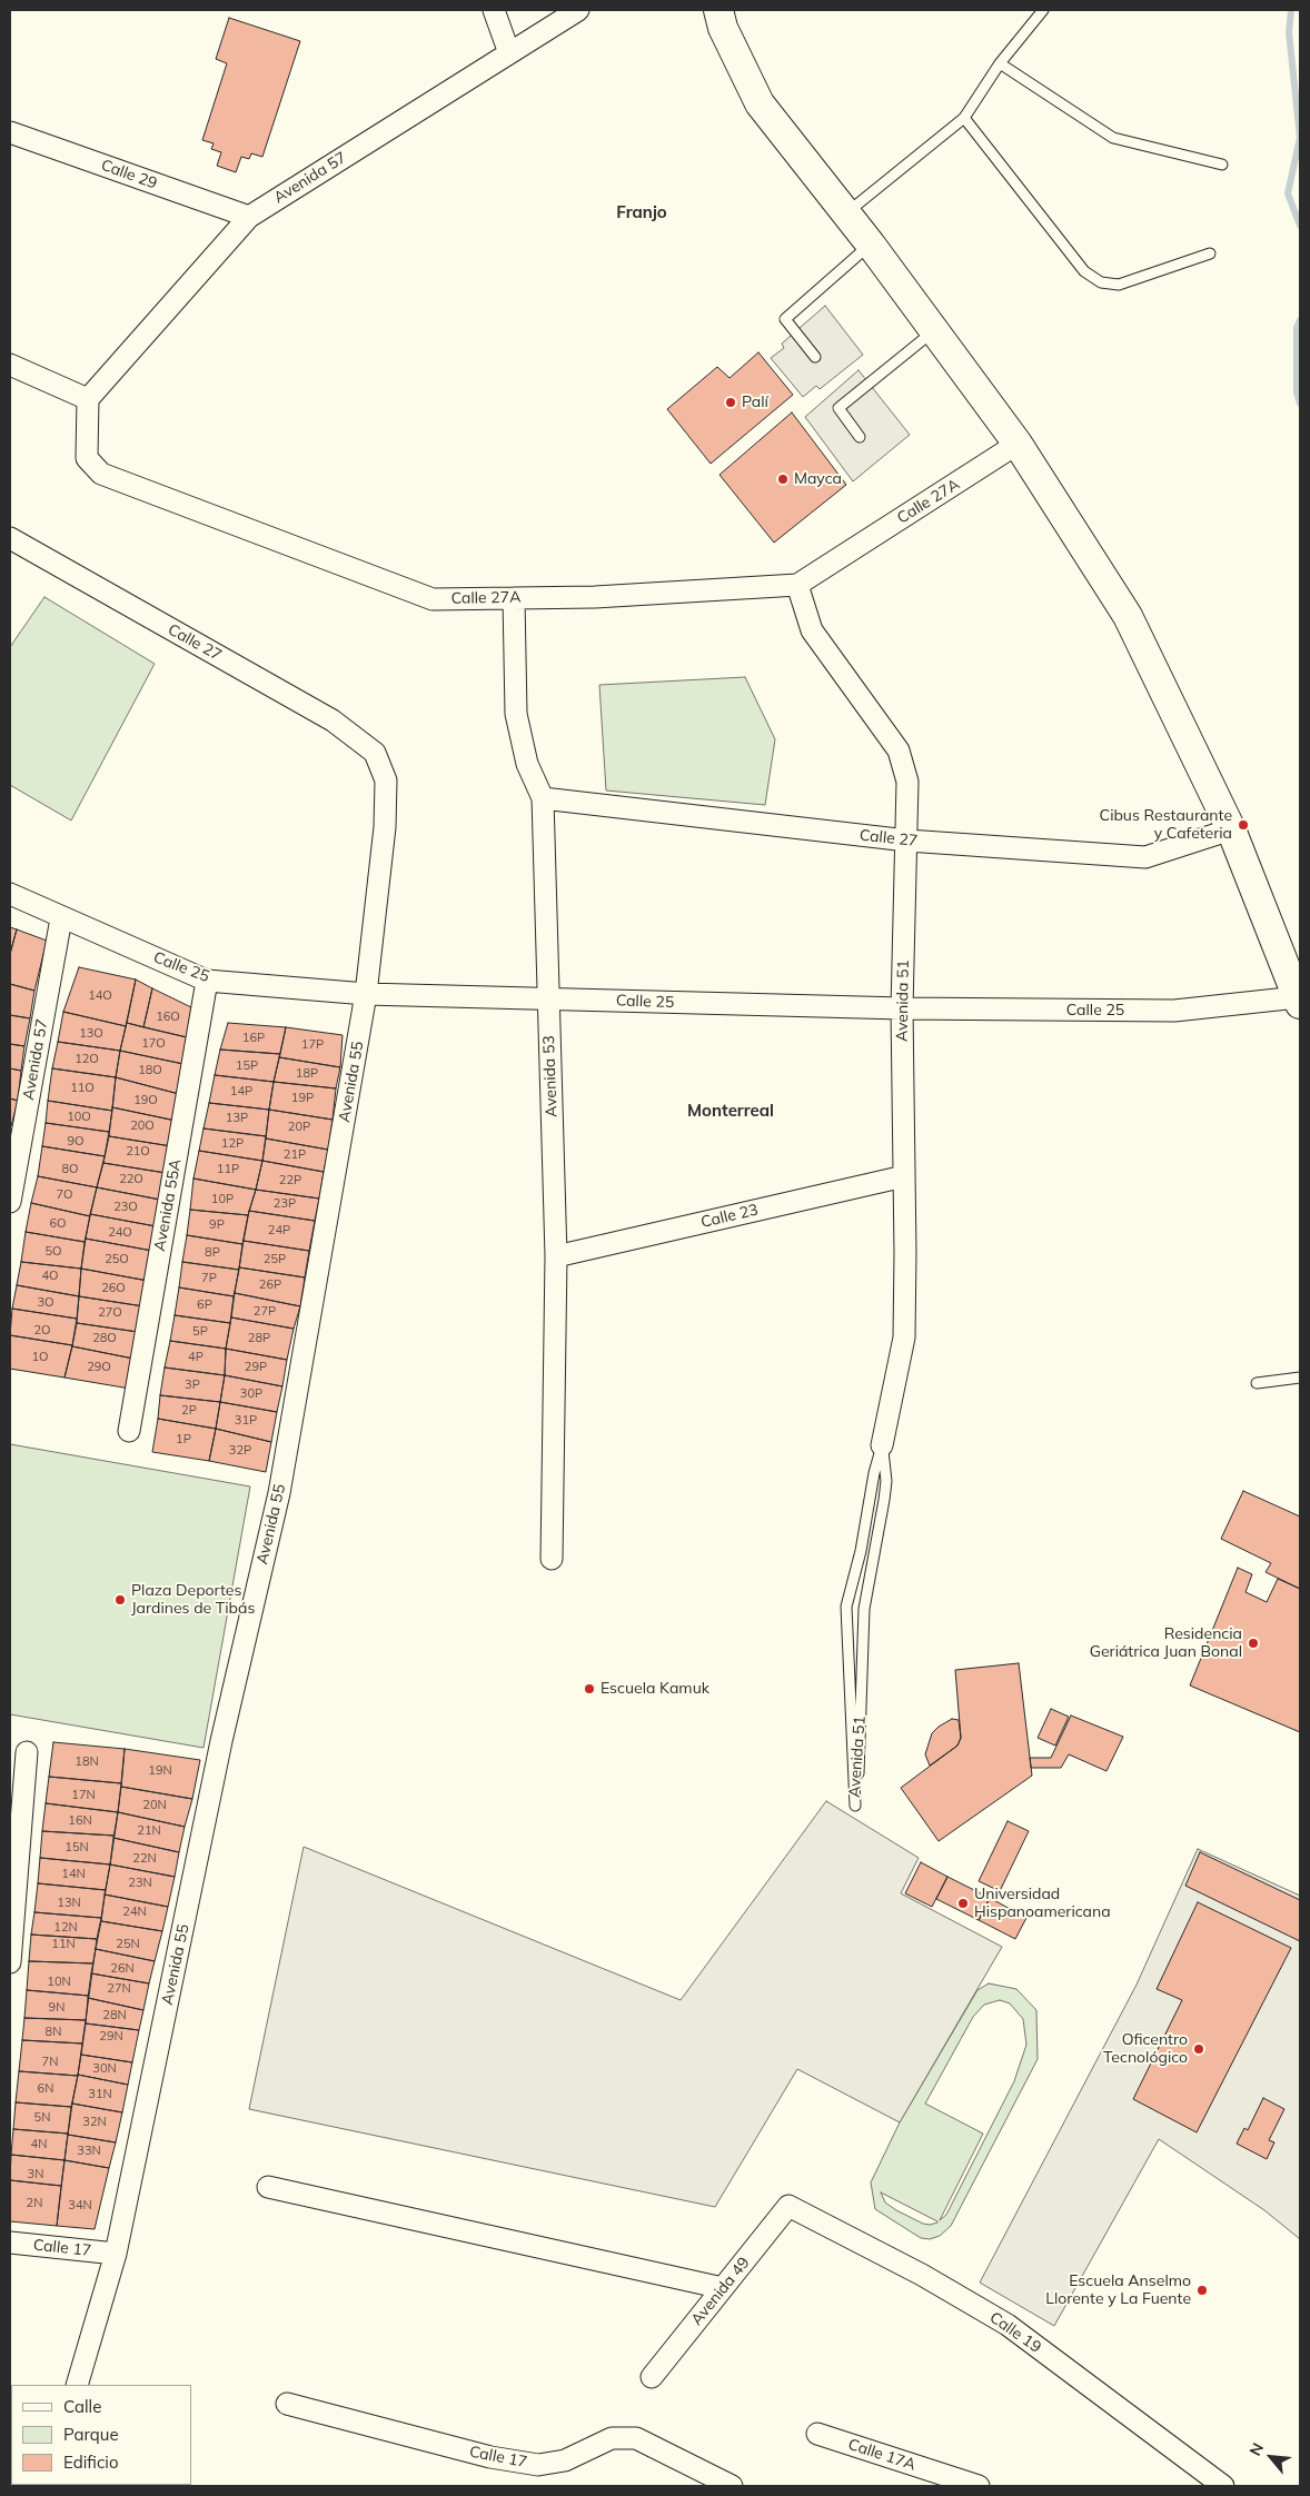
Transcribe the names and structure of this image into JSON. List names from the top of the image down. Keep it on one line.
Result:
{"streets":{"street":["Calle 29","Avenida 57","Calle 27A","Calle 27","Calle 25","Avenida 51","Avenida 53","Avenida 55","Avenida 55A","Calle 23","Calle 17","Avenida 49","Calle 19","Calle 17A"]},"crossings":[["Calle 29","Avenida 57"],["Avenida 57","Calle 27A"],["Avenida 57","Calle 25"],["Calle 27A","Avenida 51"],["Calle 27A","Avenida 53"],["Calle 27","Avenida 51"],["Calle 27","Avenida 53"],["Calle 27","Avenida 55"],["Calle 25","Avenida 51"],["Calle 25","Avenida 53"],["Calle 25","Avenida 55"],["Calle 25","Avenida 55A"],["Avenida 51","Calle 23"],["Avenida 53","Calle 23"],["Avenida 55","Calle 17"],["Avenida 49","Calle 19"]],"districts":["Franjo","Monterreal"],"places":["Palí","Mayca","Cibus Restaurante y Cafeteria","Plaza Deportes Jardines de Tibás","Residencia Geriátrica Juan Bonal","Escuela Kamuk","Universidad Hispanoamericana","Oficentro Tecnológico","Escuela Anselmo Llorente y La Fuente"],"house_numbers":["14O","16O","13O","16P","17O","17P","12O","15P","18O","18P","11O","14P","19P","19O","10O","13P","20O","20P","9O","12P","21O","21P","8O","11P","22O","22P","7O","10P","23P","23O","6O","9P","24P","24O","5O","8P","25O","25P","4O","7P","26P","26O","3O","6P","27P","27O","2O","5P","28O","28P","1O","4P","29O","29P","3P","30P","2P","31P","1P","32P","18N","19N","17N","20N","16N","21N","15N","22N","14N","23N","13N","24N","12N","11N","25N","26N","10N","27N","9N","28N","8N","29N","7N","30N","6N","31N","5N","32N","4N","33N","3N","2N","34N"],"legend":["Calle","Parque","Edificio"],"north":"top left"}
